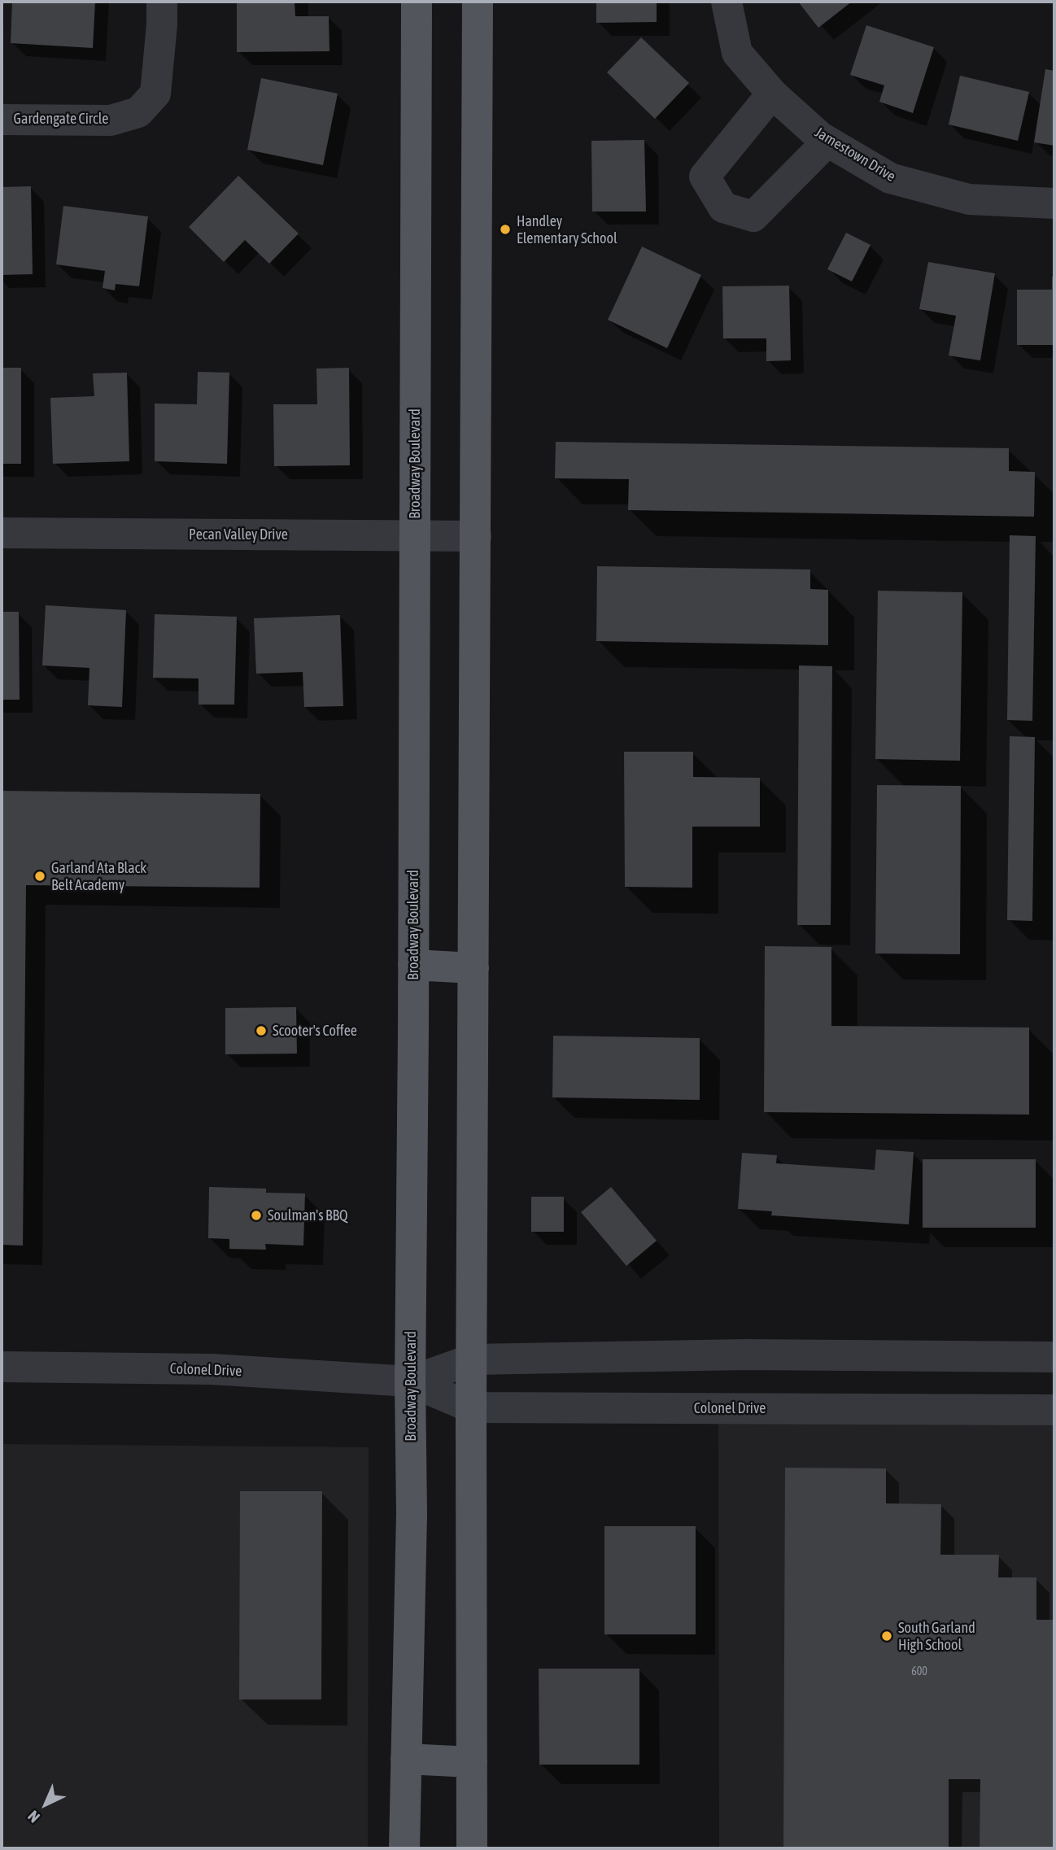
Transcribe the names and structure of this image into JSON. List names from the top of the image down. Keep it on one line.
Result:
{"streets":{"main road":["Broadway Boulevard"],"street":["Gardengate Circle","Jamestown Drive","Pecan Valley Drive","Colonel Drive"]},"crossings":[["Broadway Boulevard","Pecan Valley Drive"],["Broadway Boulevard","Colonel Drive"]],"places":["Handley Elementary School","Garland Ata Black Belt Academy","Scooter's Coffee","Soulman's BBQ","South Garland High School"],"house_numbers":["600"],"north":"bottom left"}
